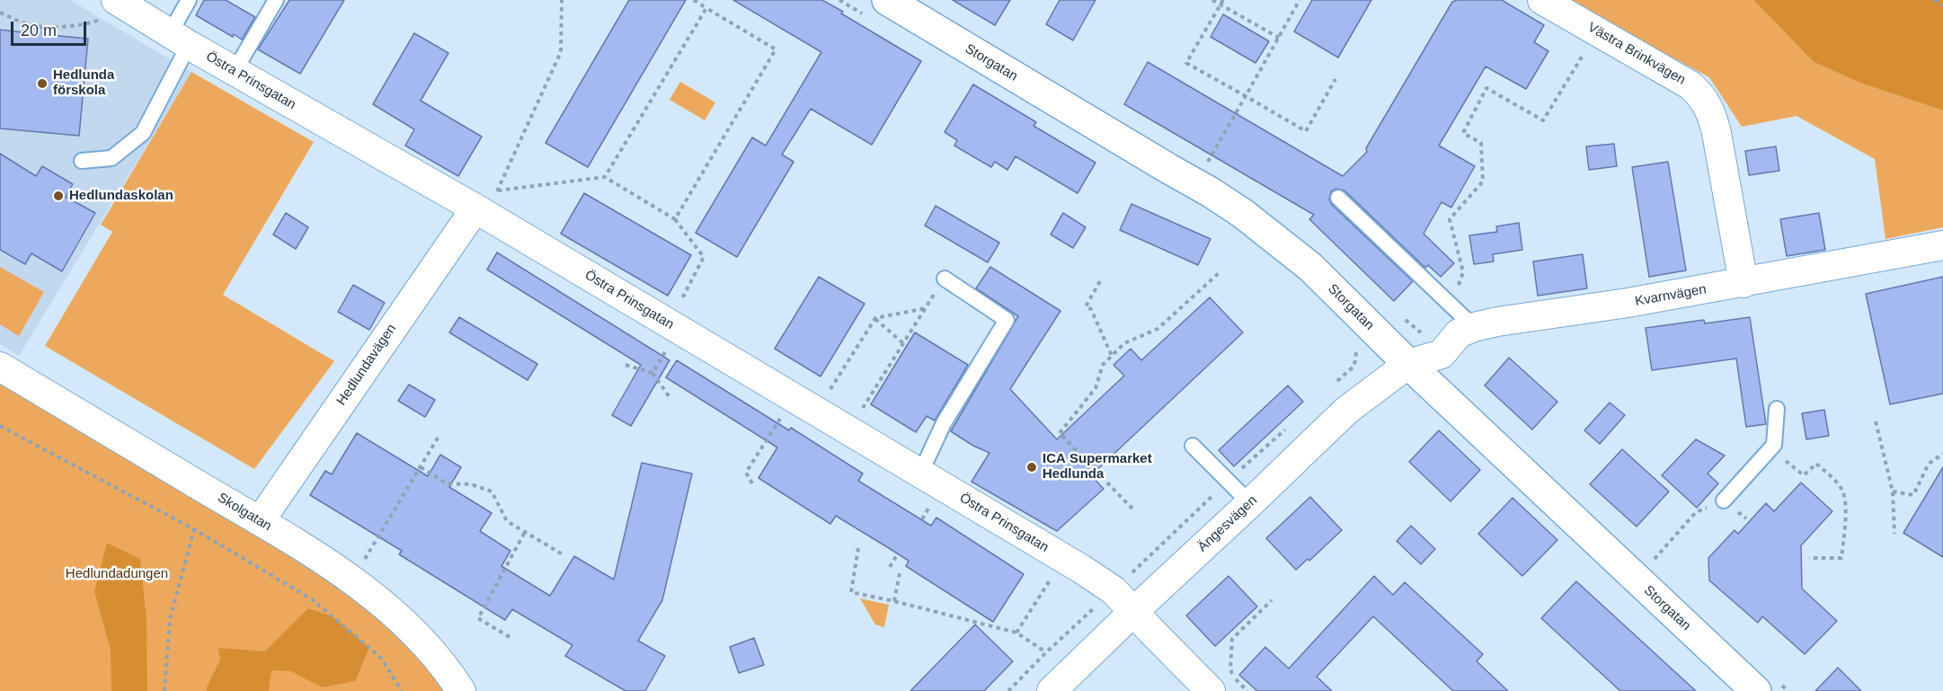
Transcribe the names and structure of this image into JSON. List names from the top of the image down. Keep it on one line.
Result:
{"streets":{"street":["Västra Brinkvägen","Storgatan","Östra Prinsgatan","Kvarnvägen","Hedlundavägen","Skolgatan","Ängesvägen"]},"crossings":[["Västra Brinkvägen","Kvarnvägen"],["Storgatan","Kvarnvägen"],["Storgatan","Ängesvägen"],["Östra Prinsgatan","Hedlundavägen"],["Östra Prinsgatan","Ängesvägen"],["Kvarnvägen","Ängesvägen"],["Hedlundavägen","Skolgatan"]],"parks":["Hedlundadungen"],"places":["Hedlunda förskola","Hedlundaskolan","ICA Supermarket Hedlunda"],"scale_bar":"20 m"}
